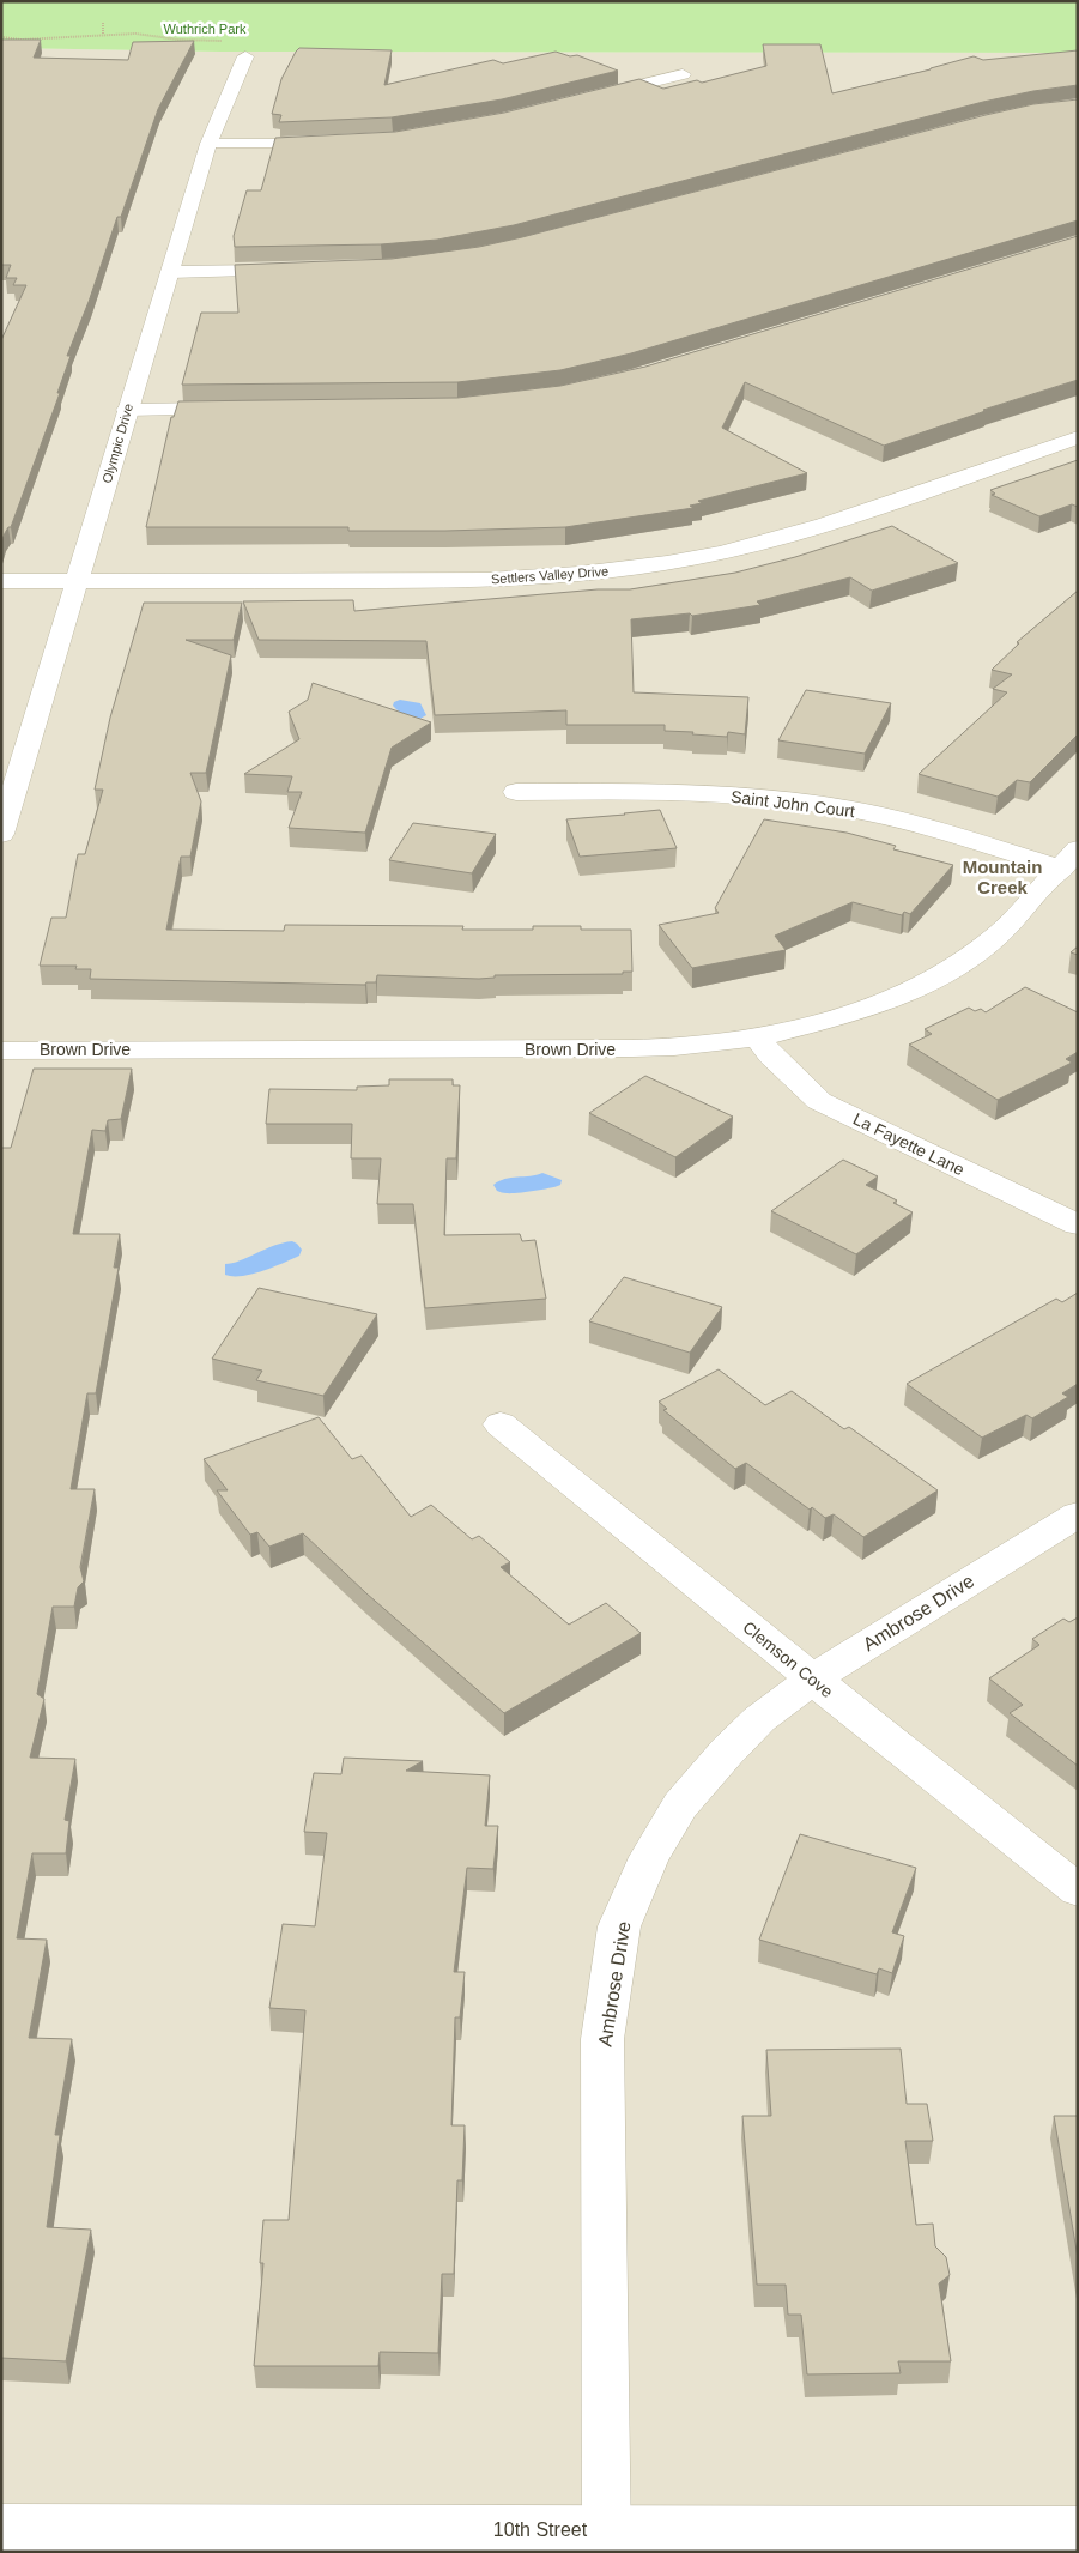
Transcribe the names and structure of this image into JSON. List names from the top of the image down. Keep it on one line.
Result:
{"streets":{"street":["Olympic Drive","Settlers Valley Drive","Saint John Court","Brown Drive","La Fayette Lane","Ambrose Drive","Clemson Cove","10th Street"]},"crossings":[["Olympic Drive","Settlers Valley Drive"],["Saint John Court","Brown Drive"],["Brown Drive","La Fayette Lane"],["Ambrose Drive","Clemson Cove"],["Ambrose Drive","10th Street"]],"districts":["Mountain Creek"],"parks":["Wuthrich Park"]}
